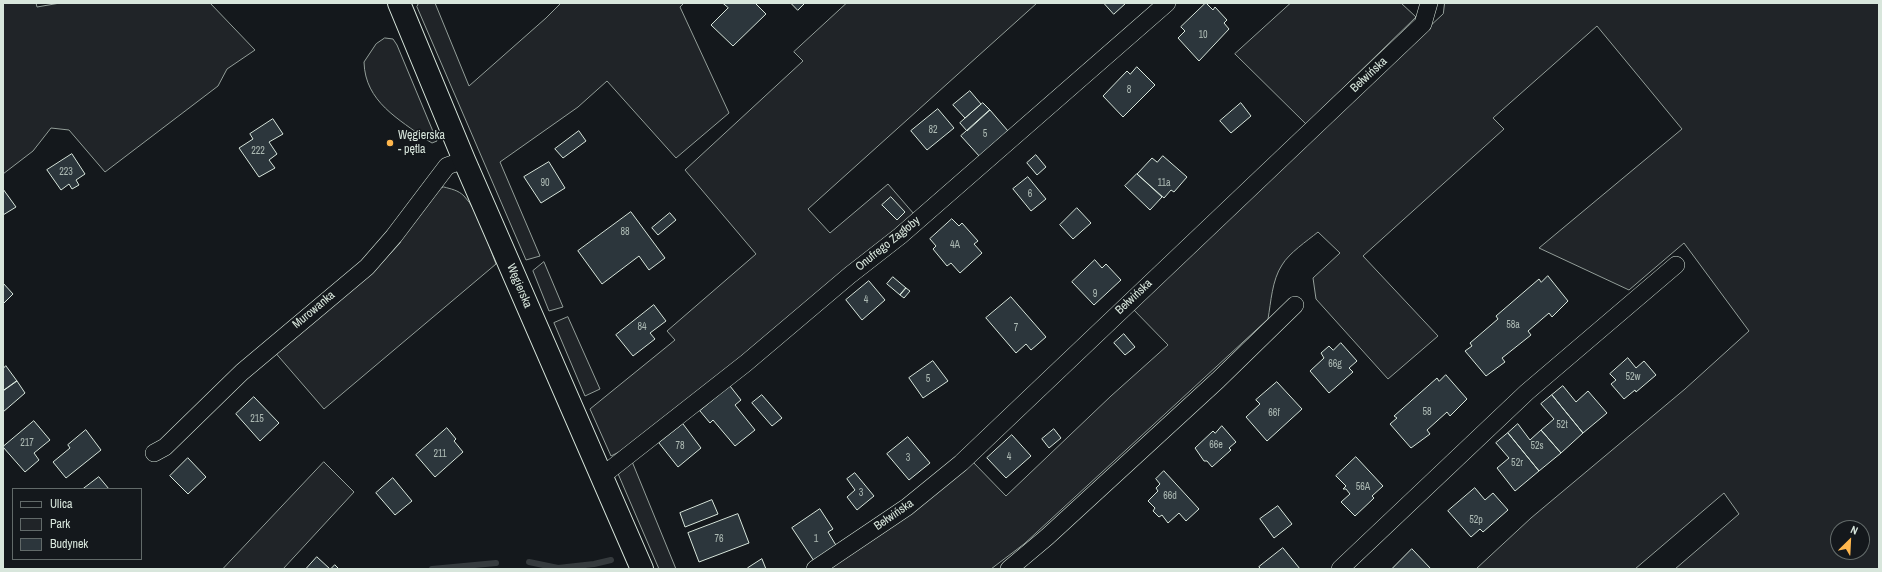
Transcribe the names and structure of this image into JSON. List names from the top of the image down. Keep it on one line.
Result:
{"streets":{"main road":["Węgierska"],"street":["Bełwińska","Onufrego Zagłoby","Murowanka"]},"crossings":[["Onufrego Zagłoby","Węgierska"],["Węgierska","Murowanka"]],"places":["Węgierska - pętla"],"house_numbers":["10","8","82","5","222","223","90","11a","6","88","4A","9","4","58a","84","7","66g","52w","5","58","66f","215","52t","217","66e","78","52s","211","4","3","52r","56A","3","66d","52p","76","1"],"legend":["Ulica","Park","Budynek"],"north":"top right"}
